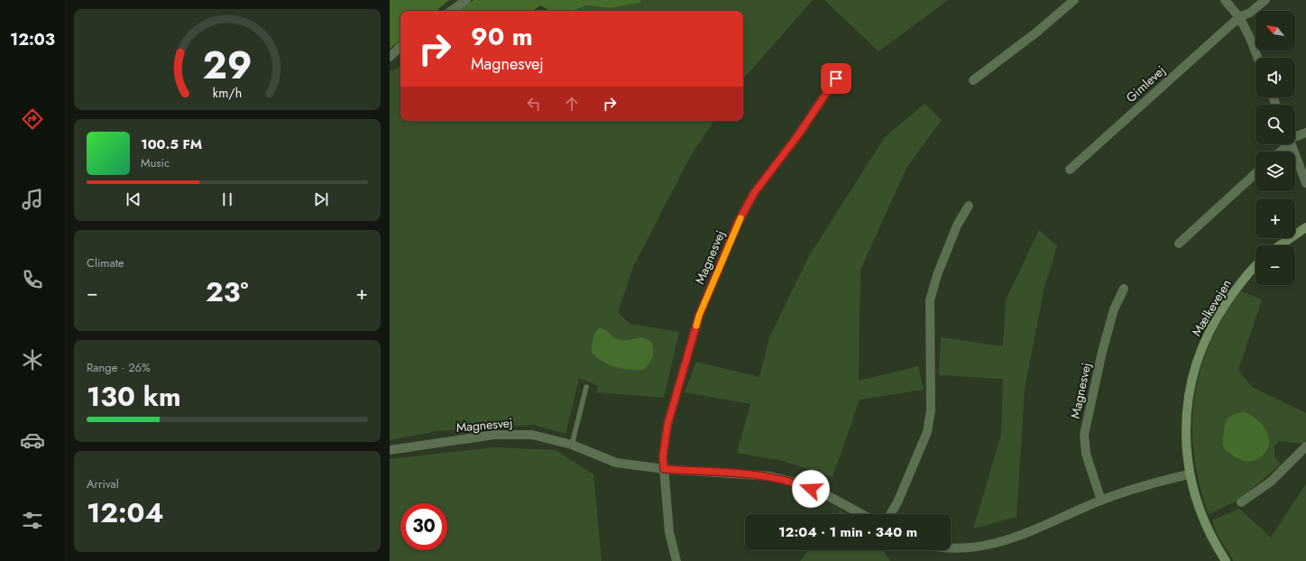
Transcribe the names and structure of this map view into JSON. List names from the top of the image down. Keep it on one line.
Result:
{"streets":{"street":["Gimlevej","Magnesvej","Mælkevejen"]},"north":"top left","page":{"tabs":"12:03","map_buttons":["+","−"],"turn":["90 m","Magnesvej"],"song":["100.5 FM","Music"],"tile":["Climate",["Range · 26%","130 km"],["Arrival","12:04"]],"heat":["−","23°","+"],"limit":"30","trip":"12:04 · 1 min · 340 m","gauge":["29","km/h"]}}
